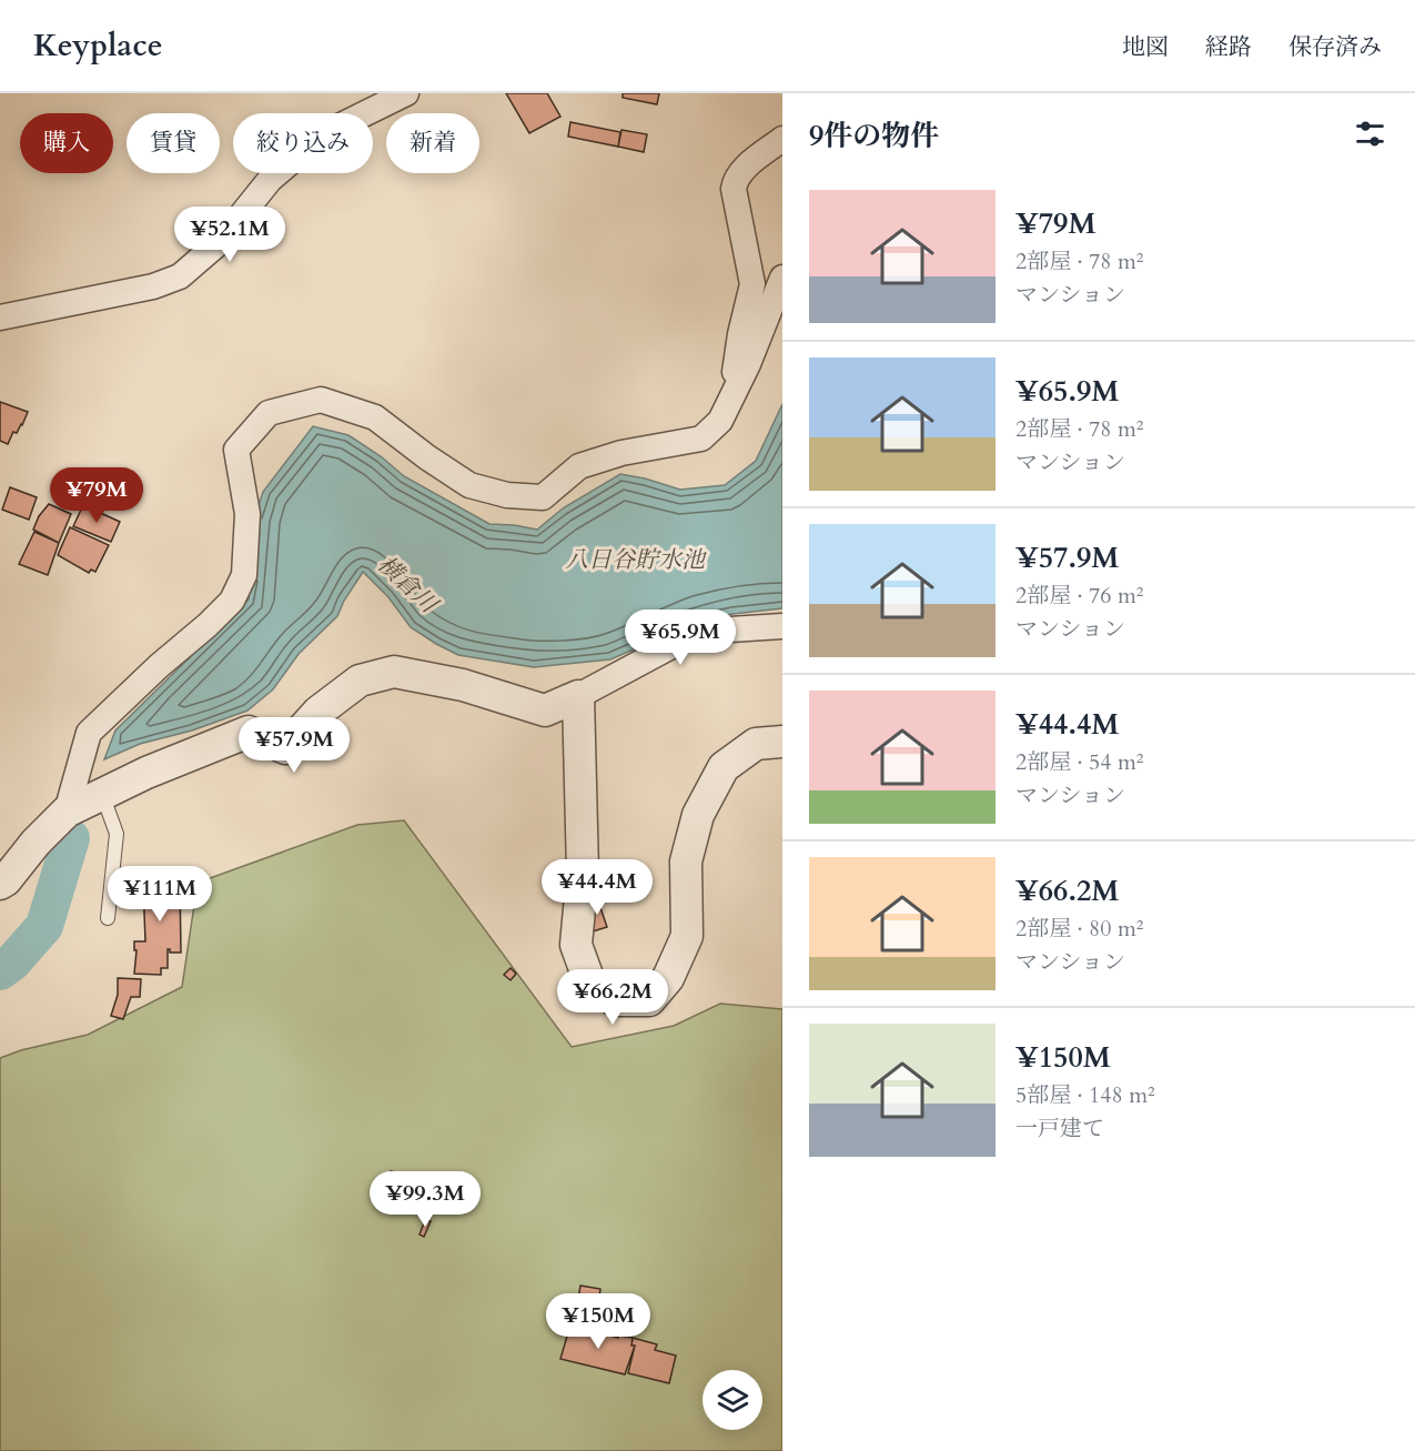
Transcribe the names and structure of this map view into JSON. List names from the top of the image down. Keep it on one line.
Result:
{"water":["八日谷貯水池","横倉川"],"page":{"header":"Keyplace","nav":["地図","経路","保存済み"],"heading":"9件の物件","chip":["購入","賃貸","絞り込み","新着"],"list":[{"name":"¥79M","note":"2部屋 · 78 m² · マンション"},{"name":"¥65.9M","note":"2部屋 · 78 m² · マンション"},{"name":"¥57.9M","note":"2部屋 · 76 m² · マンション"},{"name":"¥44.4M","note":"2部屋 · 54 m² · マンション"},{"name":"¥66.2M","note":"2部屋 · 80 m² · マンション"},{"name":"¥150M","note":"5部屋 · 148 m² · 一戸建て"}],"price":["¥52.1M","¥79M","¥65.9M","¥57.9M","¥44.4M","¥111M","¥66.2M","¥99.3M","¥150M"]}}
